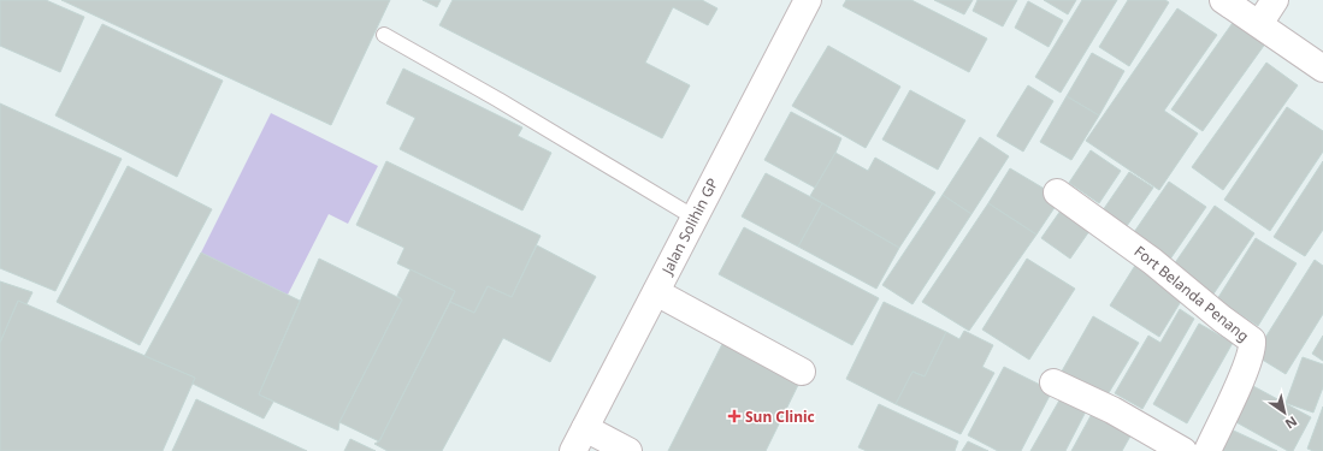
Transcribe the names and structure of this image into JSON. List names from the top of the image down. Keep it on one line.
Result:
{"streets":{"street":["Jalan Solihin GP","Fort Belanda Penang"]},"places":{"health":["Sun Clinic"]},"north":"bottom right"}
